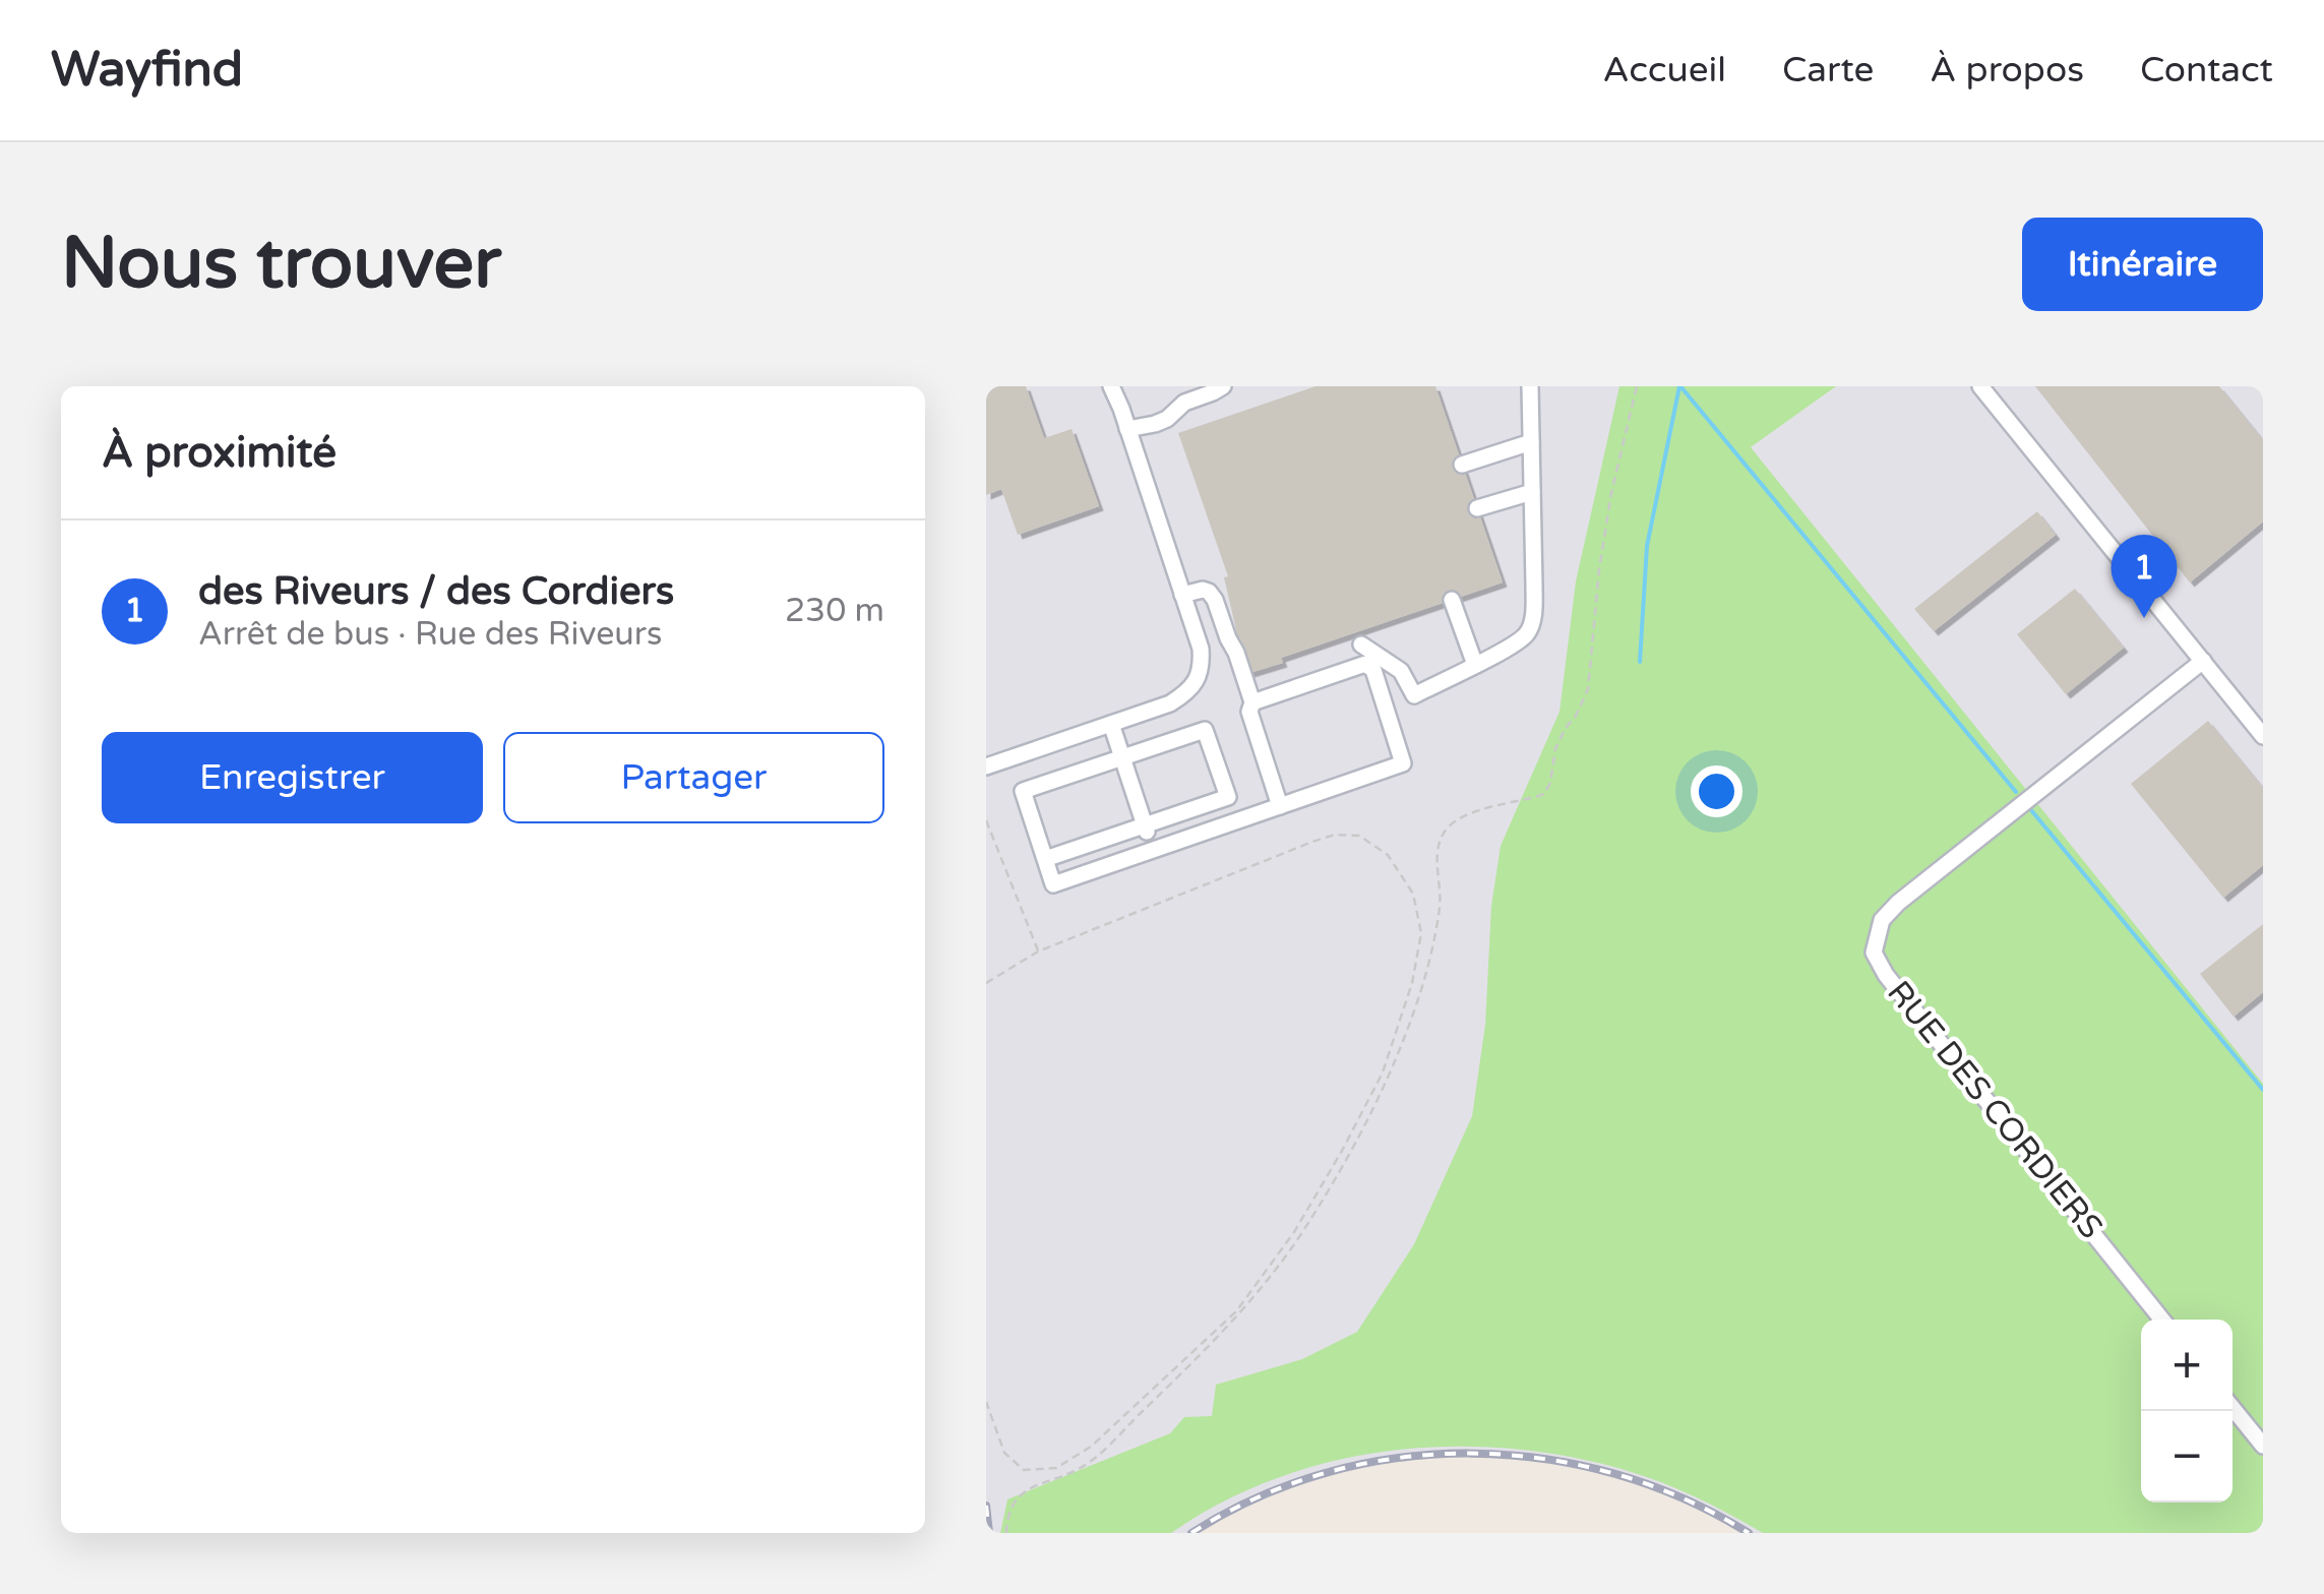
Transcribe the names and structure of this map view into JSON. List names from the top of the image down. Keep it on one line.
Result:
{"streets":{"street":["RUE DES CORDIERS"]},"page":{"header":"Wayfind","nav":["Accueil","Carte","À propos","Contact"],"buttons":["Itinéraire",["Enregistrer","Partager"]],"title":"Nous trouver","heading":"À proximité","list":[{"mark":"1","name":"des Riveurs / des Cordiers","note":"Arrêt de bus · Rue des Riveurs","value":"230 m"}],"pins":"1","map_buttons":["+","−"]}}
